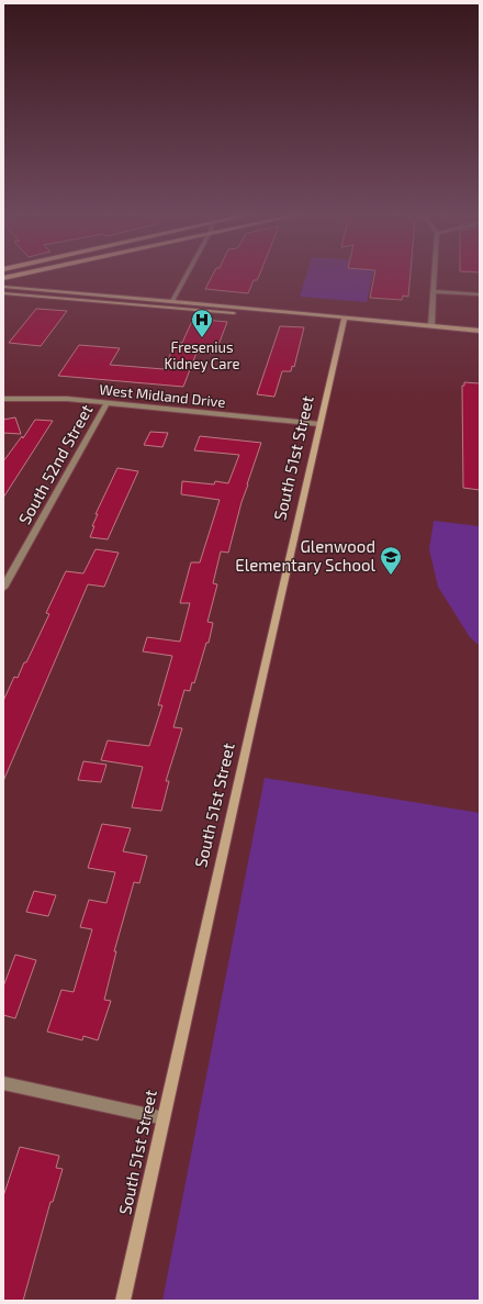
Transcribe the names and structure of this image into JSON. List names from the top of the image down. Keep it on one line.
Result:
{"streets":{"street":["West Midland Drive","South 51st Street","South 52nd Street"]},"crossings":[["West Midland Drive","South 51st Street"],["West Midland Drive","South 52nd Street"]],"places":{"hospital":["Fresenius Kidney Care"],"school or university":["Glenwood Elementary School"]}}
